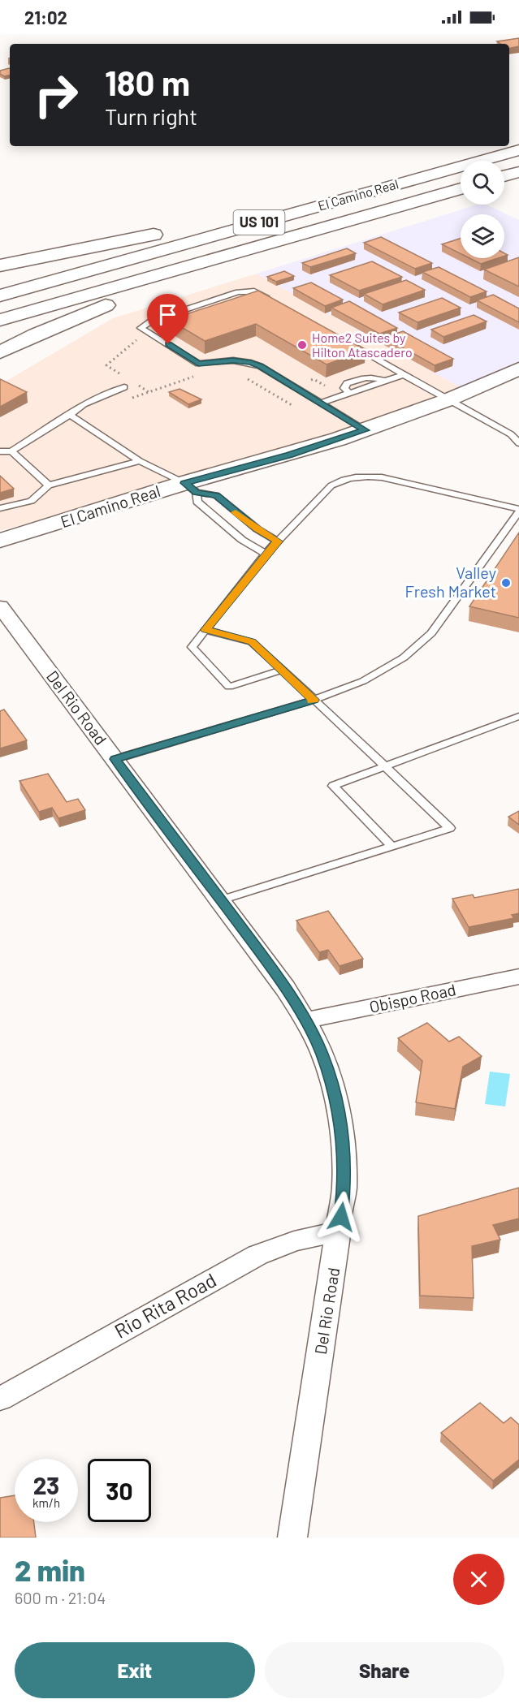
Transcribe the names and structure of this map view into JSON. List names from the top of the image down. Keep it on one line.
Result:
{"streets":{"main road":["El Camino Real","US 101"],"street":["Del Rio Road","Obispo Road","Rio Rita Road"]},"crossings":[["Del Rio Road","Obispo Road"],["Del Rio Road","Rio Rita Road"]],"places":["Home2 Suites by Hilton Atascadero","Valley Fresh Market"],"page":{"status":"21:02","turn":["180 m","Turn right"],"speed":"23 km/h","limit":"30","heading":["2 min","600 m · 21:04"],"buttons":["Exit","Share"]}}
